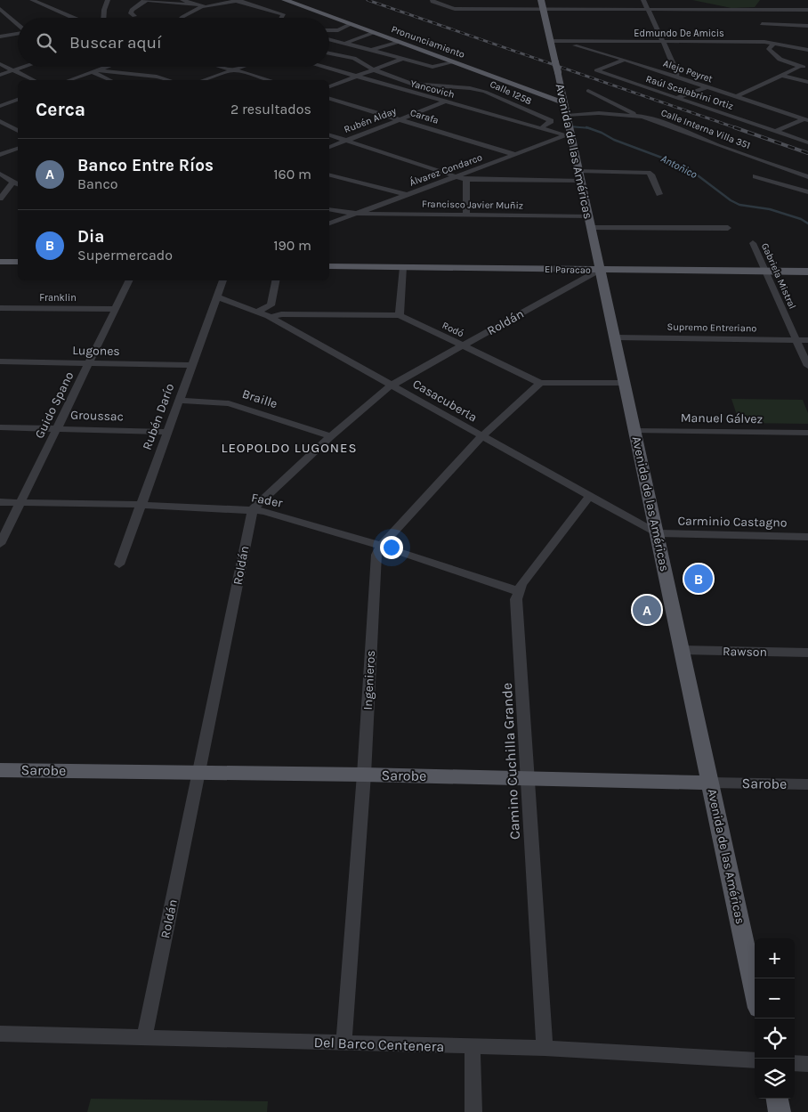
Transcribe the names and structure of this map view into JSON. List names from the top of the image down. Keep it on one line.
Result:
{"streets":{"main road":["Pronunciamiento","Avenida de las Américas","El Paracao","Sarobe"],"street":["Edmundo De Amicis","Alejo Peyret","Yancovich","Calle 1258","Raúl Scalabrini Ortiz","Carafa","Rubén Alday","Calle Interna Villa 351","Álvarez Condarco","Francisco Javier Muñiz","Gabriela Mistral","Franklin","Roldán","Supremo Entreriano","Rodó","Lugones","Braille","Casacuberta","Guido Spano","Groussac","Rubén Darío","Manuel Gálvez","Fader","Carminio Castagno","Rawson","Ingenieros","Camino Cuchilla Grande","Del Barco Centenera"]},"crossings":[["Edmundo De Amicis","Alejo Peyret"],["Edmundo De Amicis","Avenida de las Américas"],["Pronunciamiento","Avenida de las Américas"],["Alejo Peyret","Raúl Scalabrini Ortiz"],["Yancovich","Calle 1258"],["Yancovich","Rubén Alday"],["Yancovich","Avenida de las Américas"],["Yancovich","Álvarez Condarco"],["Carafa","Rubén Alday"],["Carafa","Álvarez Condarco"],["Calle Interna Villa 351","Avenida de las Américas"],["Avenida de las Américas","Álvarez Condarco"],["Avenida de las Américas","Francisco Javier Muñiz"],["Avenida de las Américas","El Paracao"],["Avenida de las Américas","Roldán"],["Avenida de las Américas","Supremo Entreriano"],["Avenida de las Américas","Rodó"],["Avenida de las Américas","Casacuberta"],["Avenida de las Américas","Manuel Gálvez"],["Avenida de las Américas","Carminio Castagno"],["Avenida de las Américas","Rawson"],["Avenida de las Américas","Sarobe"],["Álvarez Condarco","Francisco Javier Muñiz"],["El Paracao","Gabriela Mistral"],["El Paracao","Roldán"],["Gabriela Mistral","Supremo Entreriano"],["Franklin","Guido Spano"],["Roldán","Rodó"],["Roldán","Braille"],["Roldán","Casacuberta"],["Roldán","Fader"],["Roldán","Sarobe"],["Roldán","Del Barco Centenera"],["Rodó","Casacuberta"],["Rodó","Ingenieros"],["Lugones","Guido Spano"],["Lugones","Rubén Darío"],["Braille","Rubén Darío"],["Casacuberta","Rubén Darío"],["Casacuberta","Carminio Castagno"],["Casacuberta","Ingenieros"],["Guido Spano","Groussac"],["Guido Spano","Fader"],["Groussac","Rubén Darío"],["Rubén Darío","Fader"],["Fader","Ingenieros"],["Fader","Camino Cuchilla Grande"],["Ingenieros","Sarobe"],["Ingenieros","Del Barco Centenera"],["Camino Cuchilla Grande","Sarobe"],["Camino Cuchilla Grande","Del Barco Centenera"]],"districts":["LEOPOLDO LUGONES"],"water":["Antoñico"],"page":{"search":"Buscar aquí","heading":["Cerca","2 resultados"],"list":[{"mark":"A","name":"Banco Entre Ríos","note":"Banco","value":"160 m"},{"mark":"B","name":"Dia","note":"Supermercado","value":"190 m"}],"pins":["B","A"],"map_buttons":["+","−"]}}
